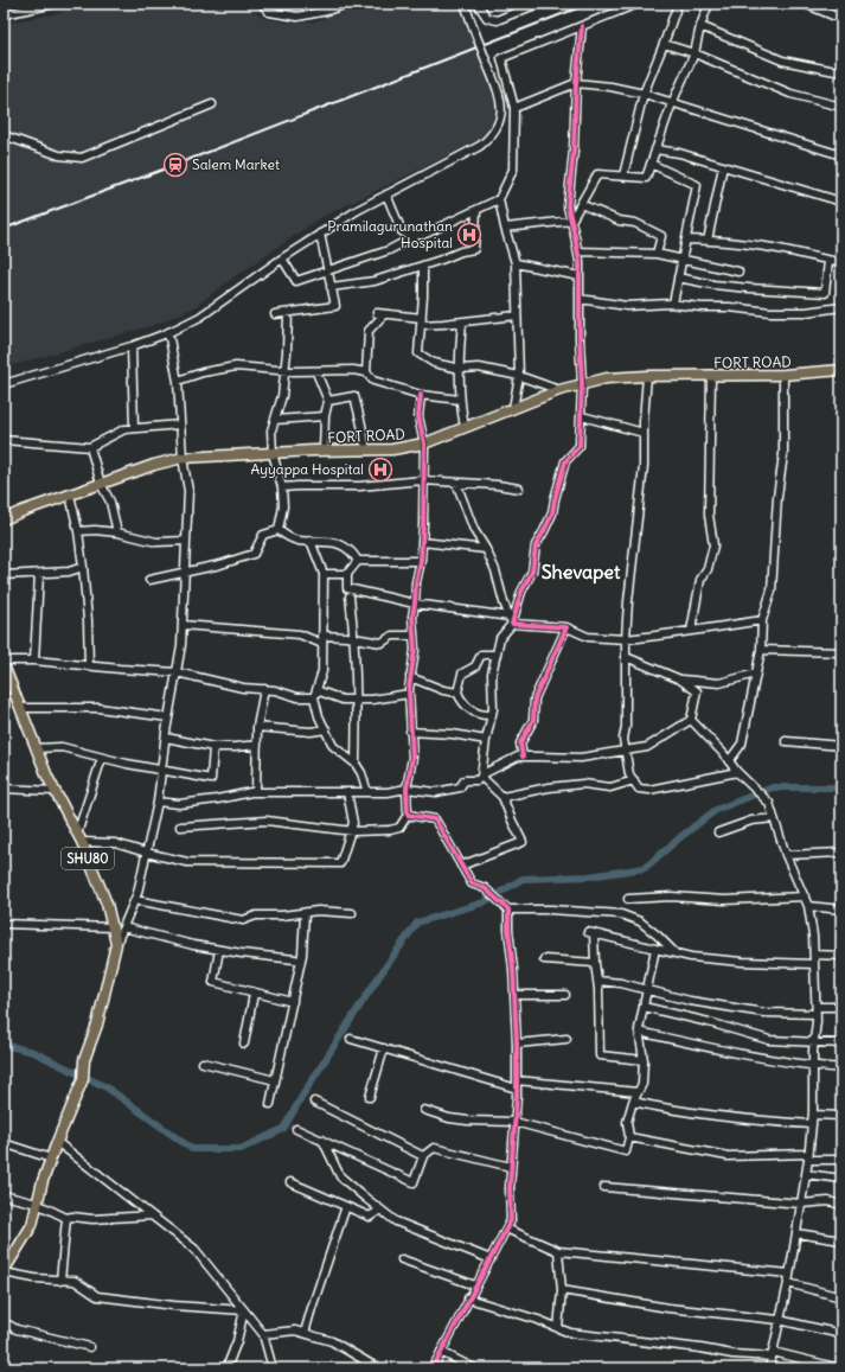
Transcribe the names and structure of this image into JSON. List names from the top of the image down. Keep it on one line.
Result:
{"streets":{"main road":["FORT ROAD","SHU80"]},"districts":["Shevapet"],"places":{"station":["Salem Market"],"hospital":["Pramilagurunathan Hospital","Ayyappa Hospital"]}}
